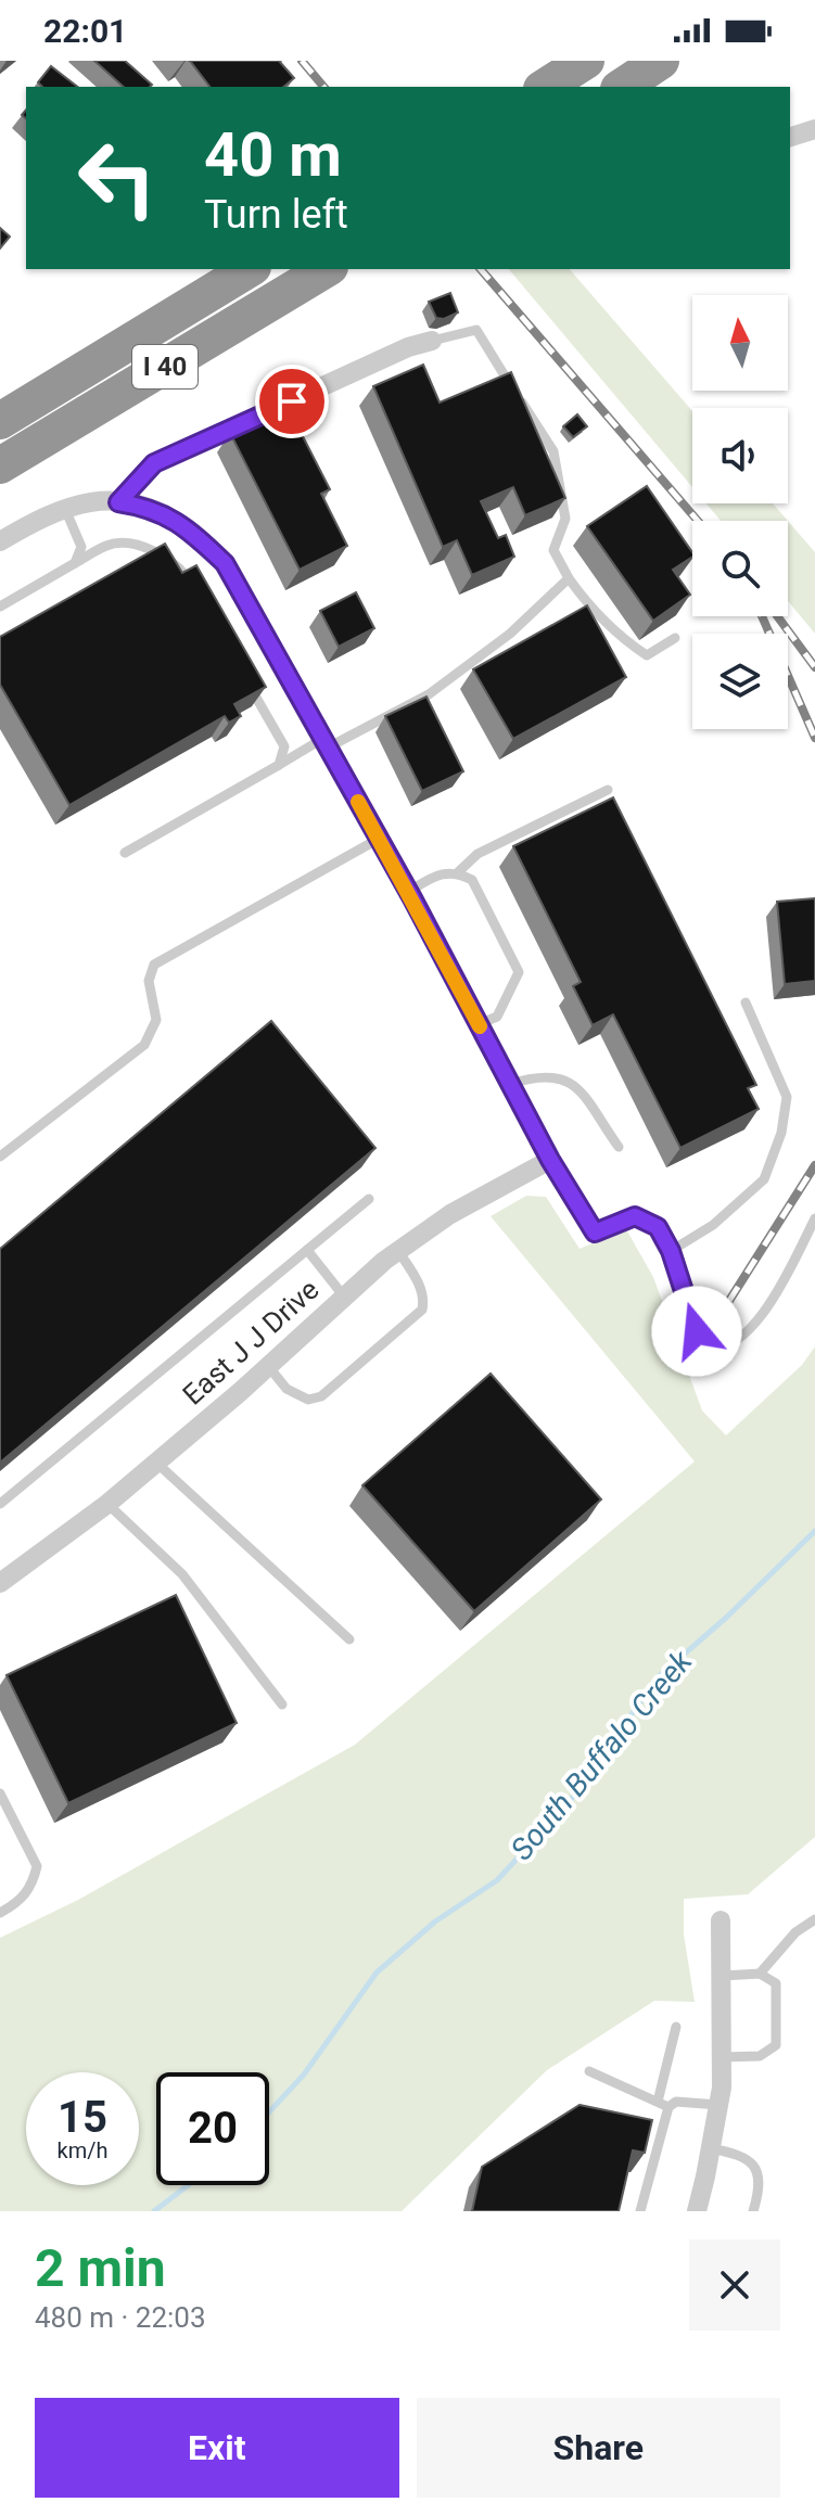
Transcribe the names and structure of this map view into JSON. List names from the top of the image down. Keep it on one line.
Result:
{"streets":{"highway":["I 40"],"street":["East J J Drive"]},"water":["South Buffalo Creek"],"north":"top","page":{"status":"22:01","turn":["40 m","Turn left"],"speed":"15 km/h","limit":"20","heading":["2 min","480 m · 22:03"],"buttons":["Exit","Share"]}}
